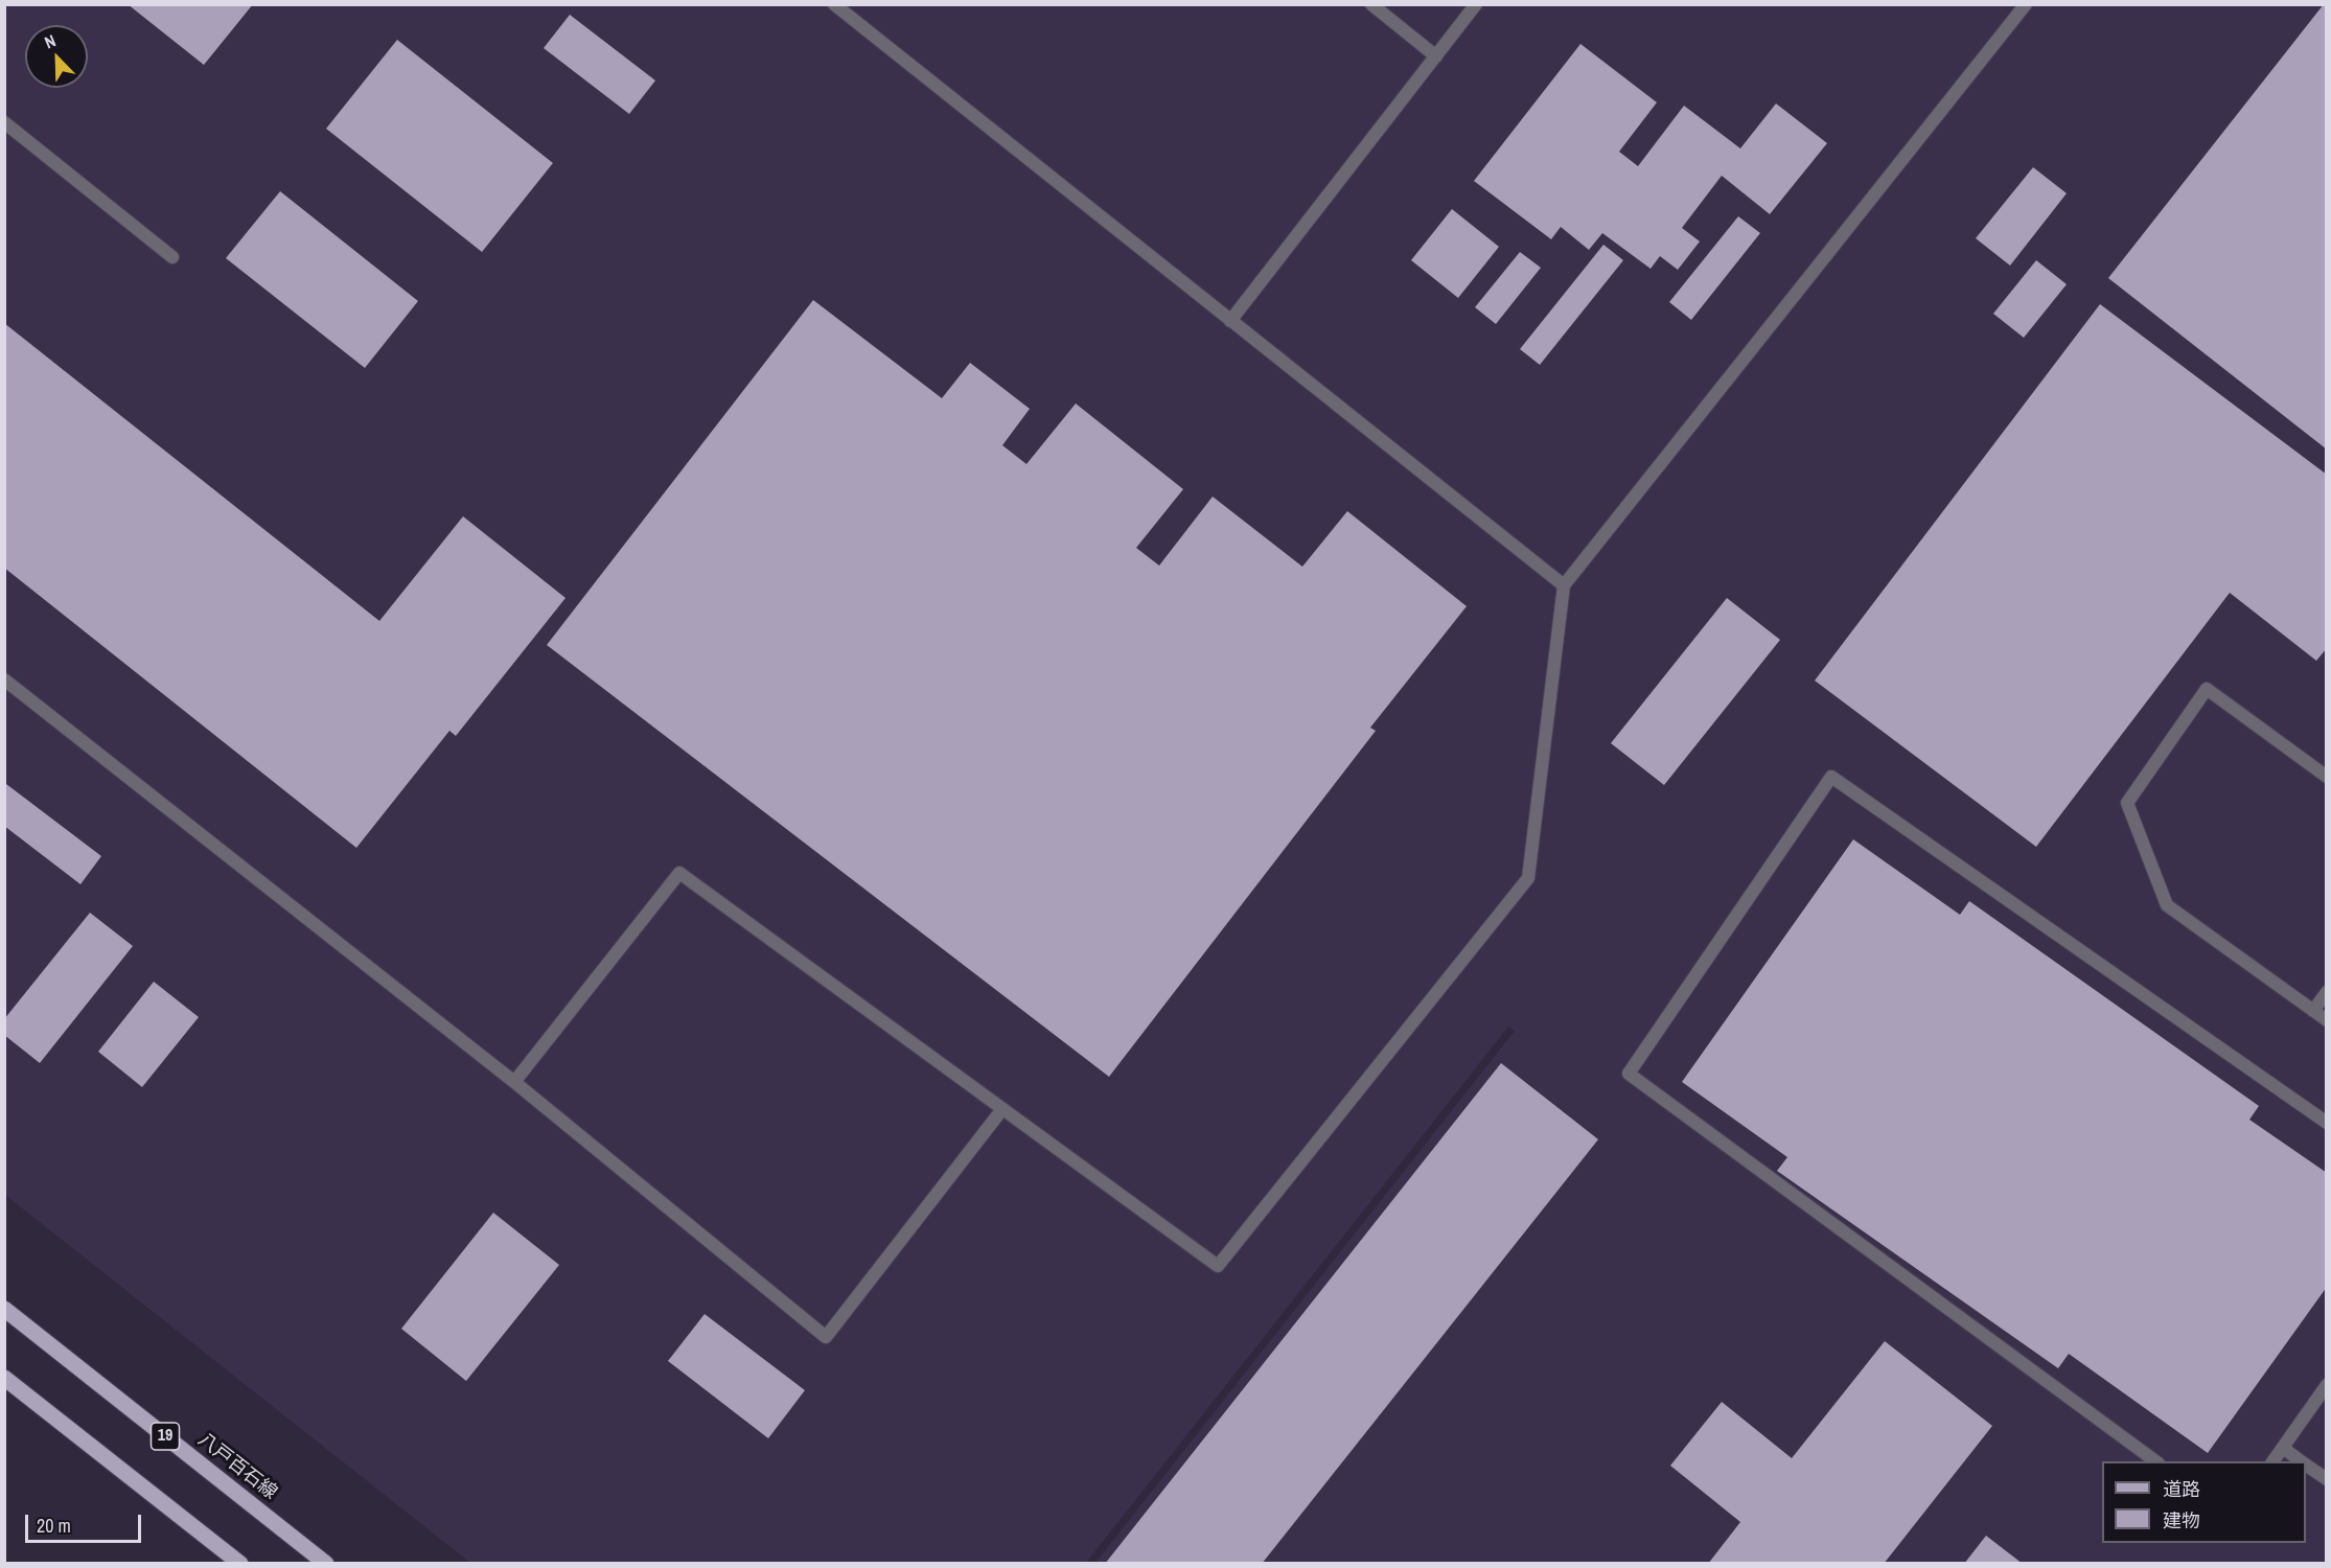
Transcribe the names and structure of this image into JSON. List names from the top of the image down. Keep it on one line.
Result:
{"streets":{"main road":["19","八戸百石線"]},"legend":["道路","建物"],"scale_bar":"20 m","north":"top left"}
